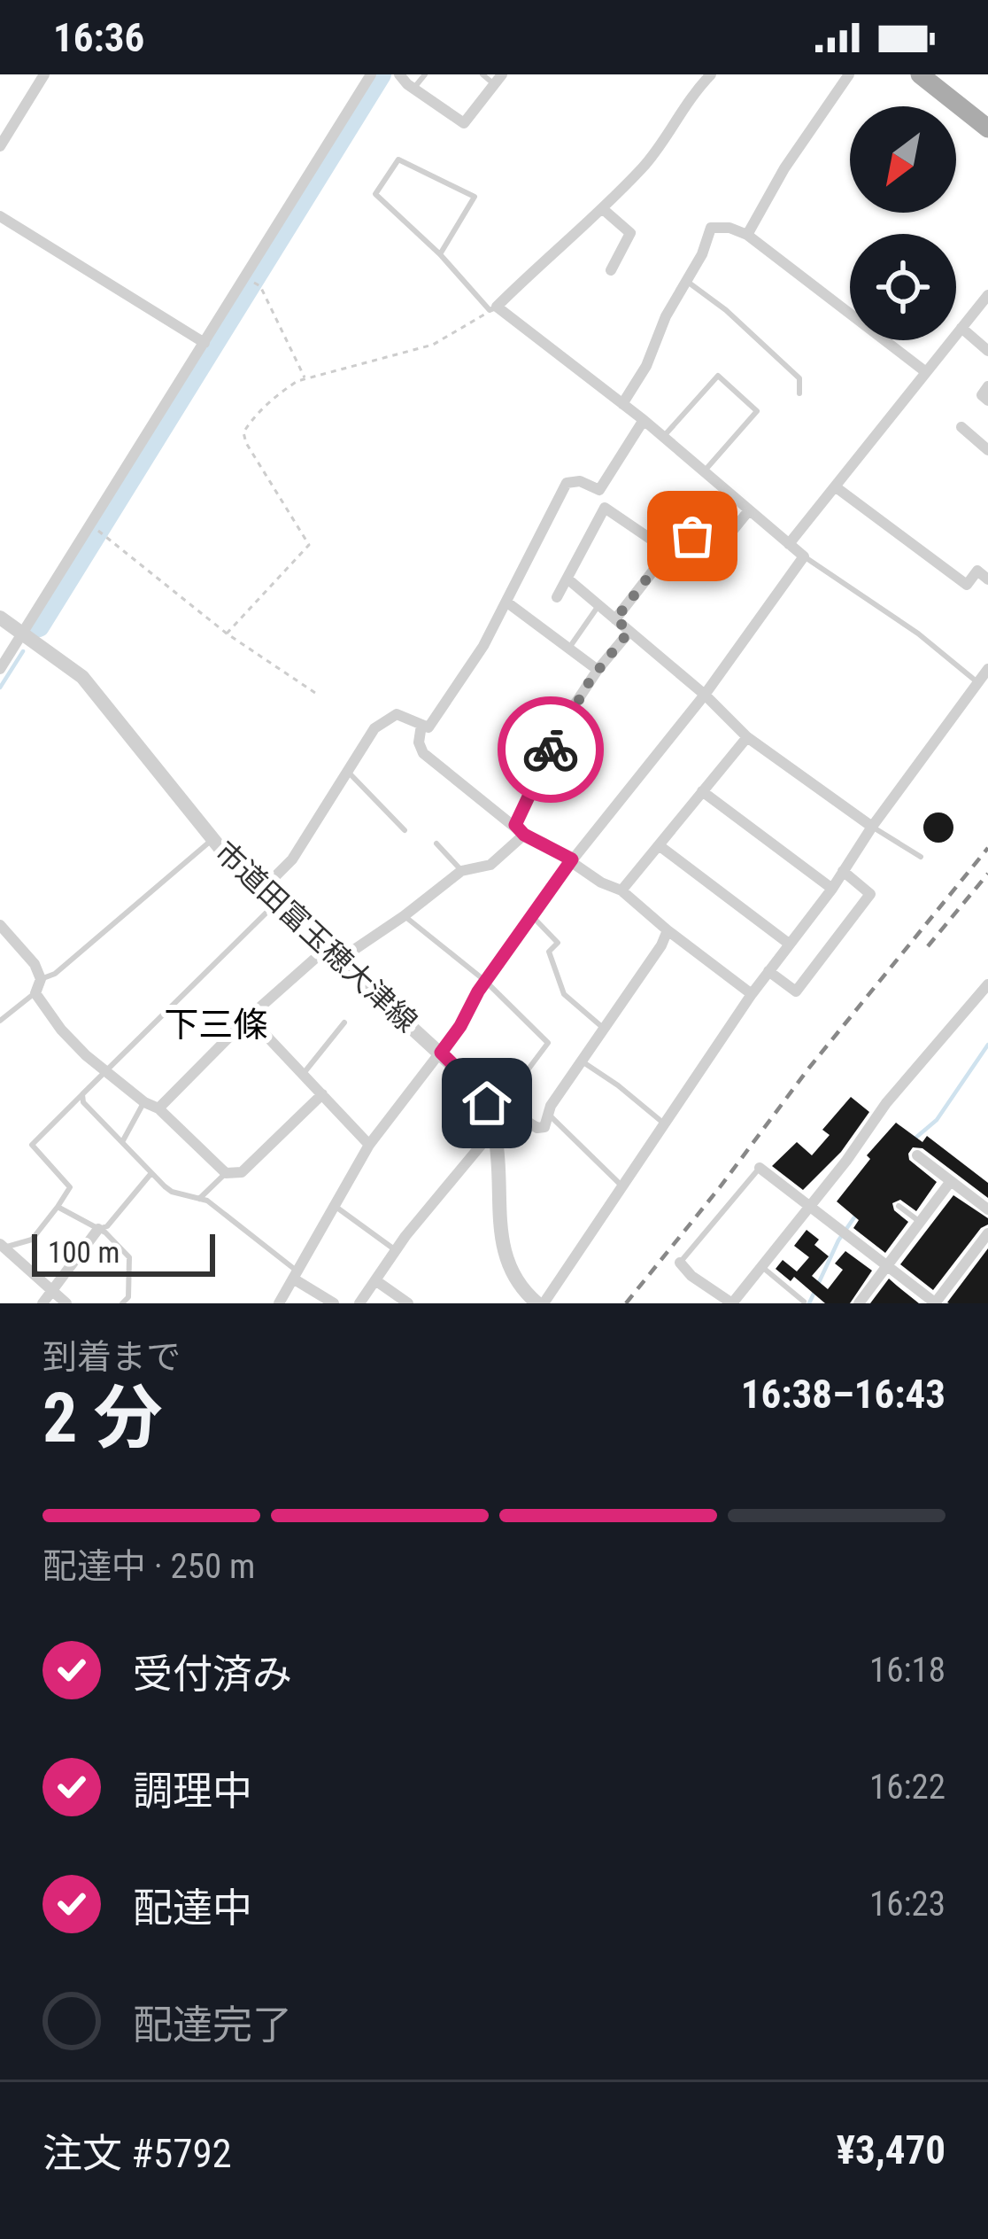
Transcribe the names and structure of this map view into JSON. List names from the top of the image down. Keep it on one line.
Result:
{"streets":{"street":["市道田富玉穂大津線"]},"districts":["下三條"],"scale_bar":"100 m","north":"bottom left","page":{"status":"16:36","scale":"100 m","heading":["2 分","到着まで","16:38–16:43"],"panel":["注文 #5792","¥3,470"],"bar":"配達中 · 250 m","list":[["受付済み","16:18"],["調理中","16:22"],["配達中","16:23"],"配達完了"]}}
